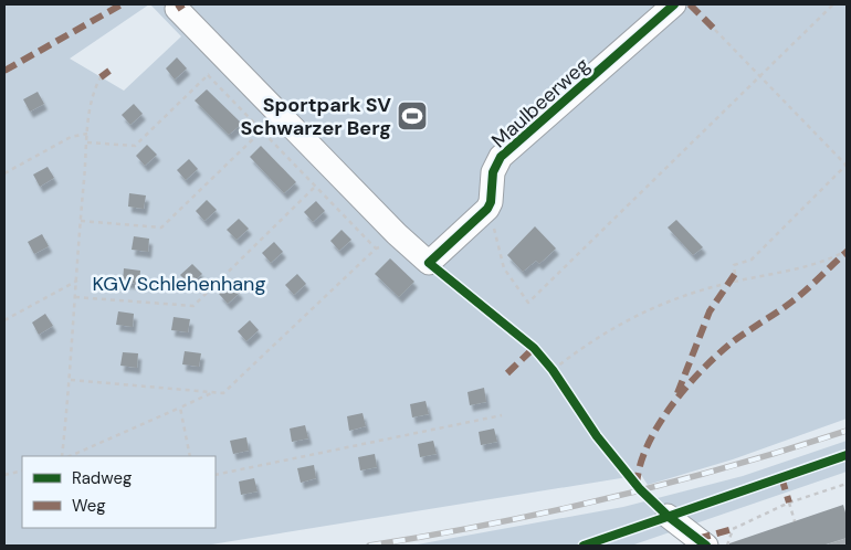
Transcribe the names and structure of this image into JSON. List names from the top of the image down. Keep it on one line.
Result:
{"streets":{"lane":["Maulbeerweg"]},"parks":["KGV Schlehenhang"],"places":{"sports":["Sportpark SV Schwarzer Berg"]},"legend":["Radweg","Weg"]}
